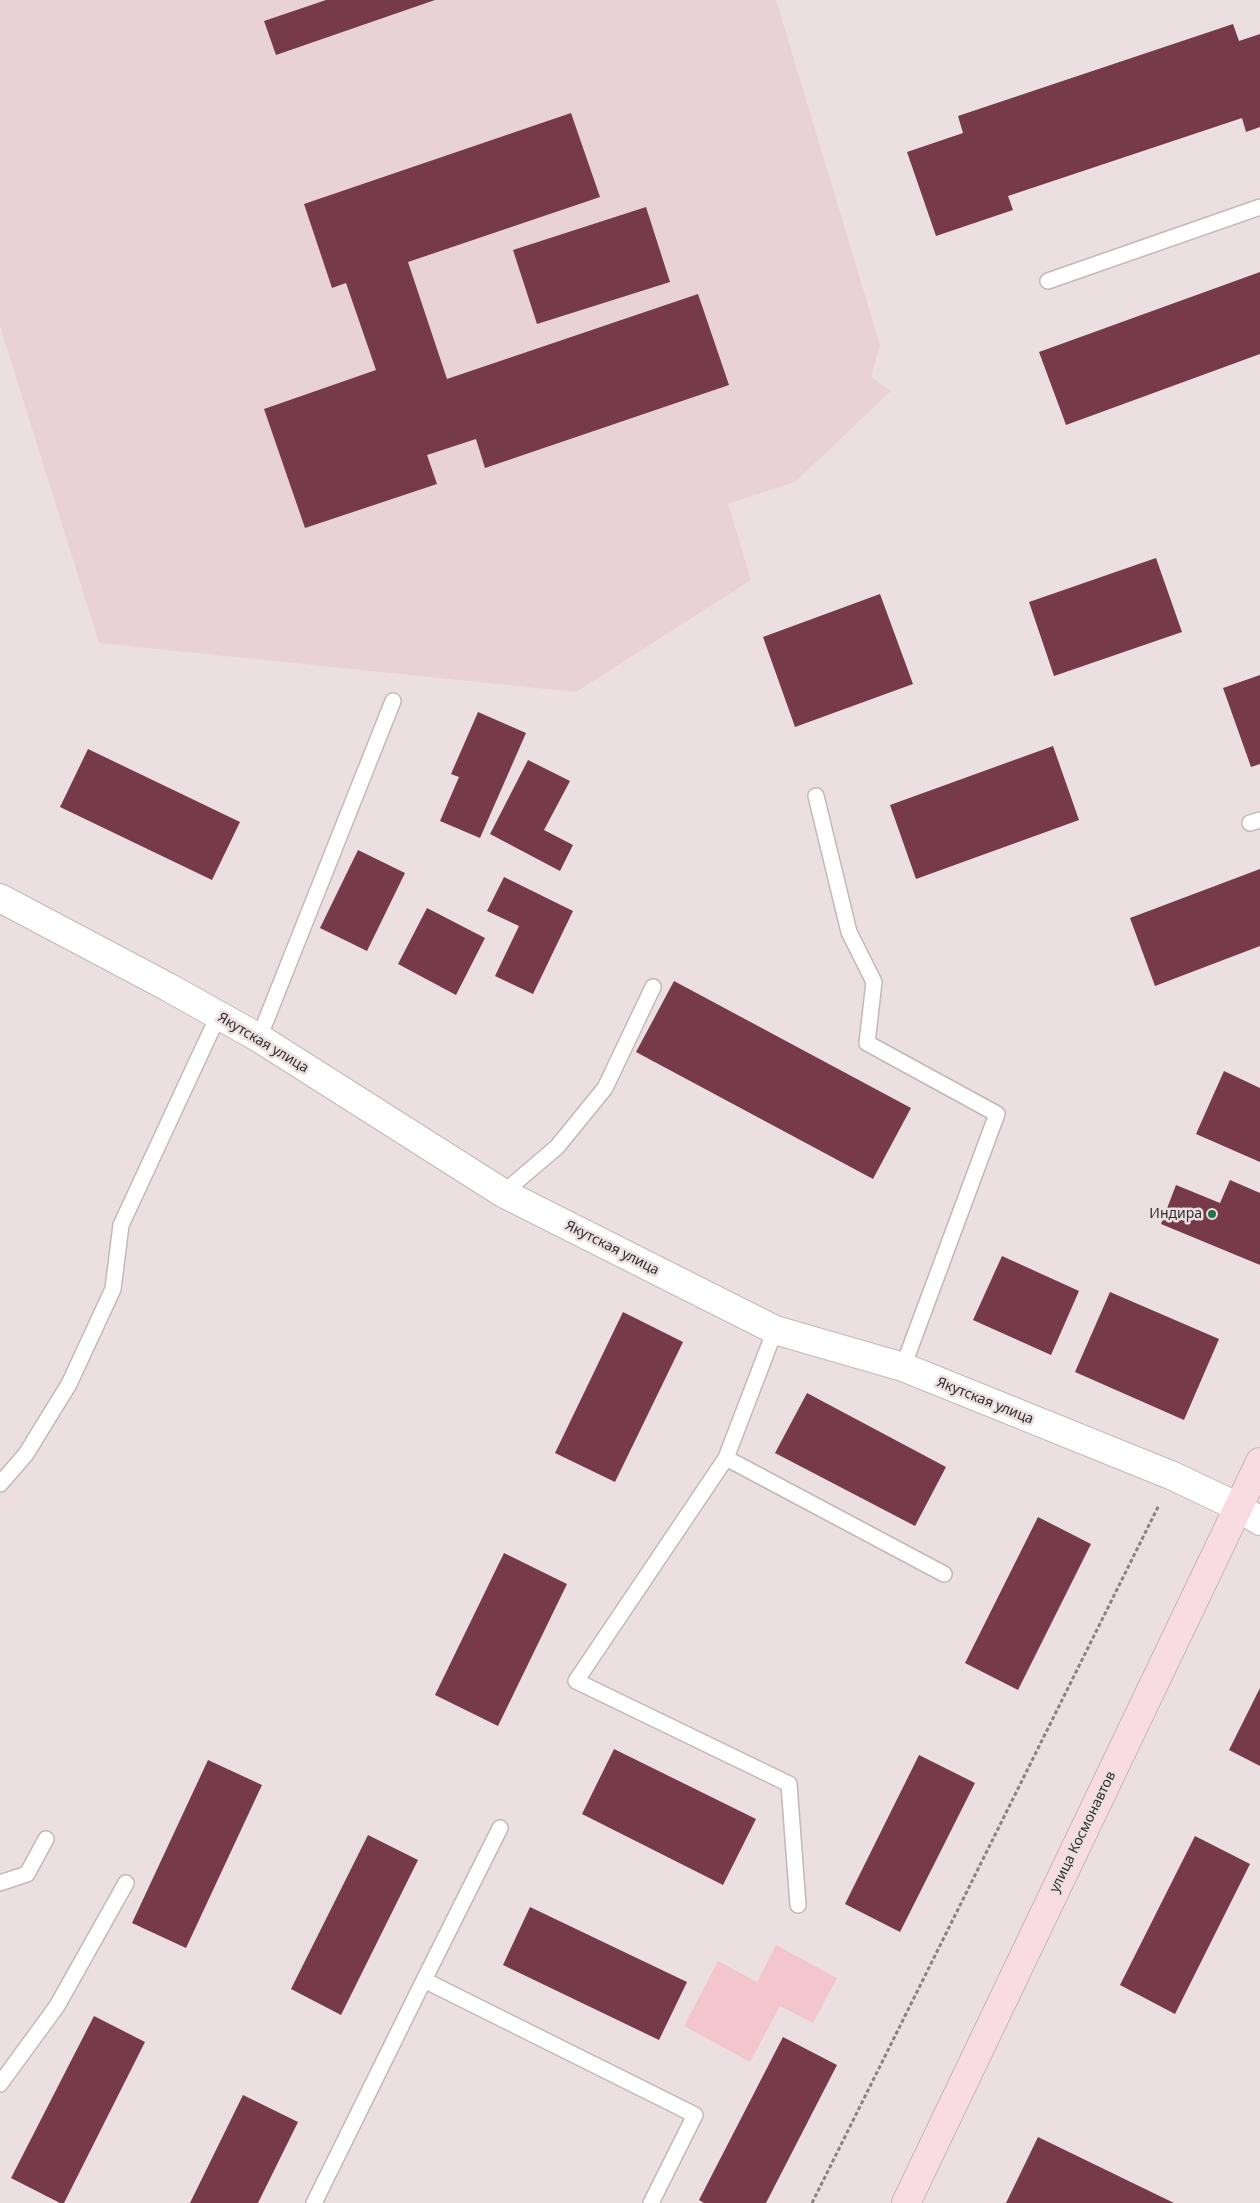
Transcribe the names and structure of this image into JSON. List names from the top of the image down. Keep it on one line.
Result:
{"streets":{"street":["Якутская улица","улица Космонавтов"]},"crossings":[["Якутская улица","улица Космонавтов"]],"places":["Индира"]}
